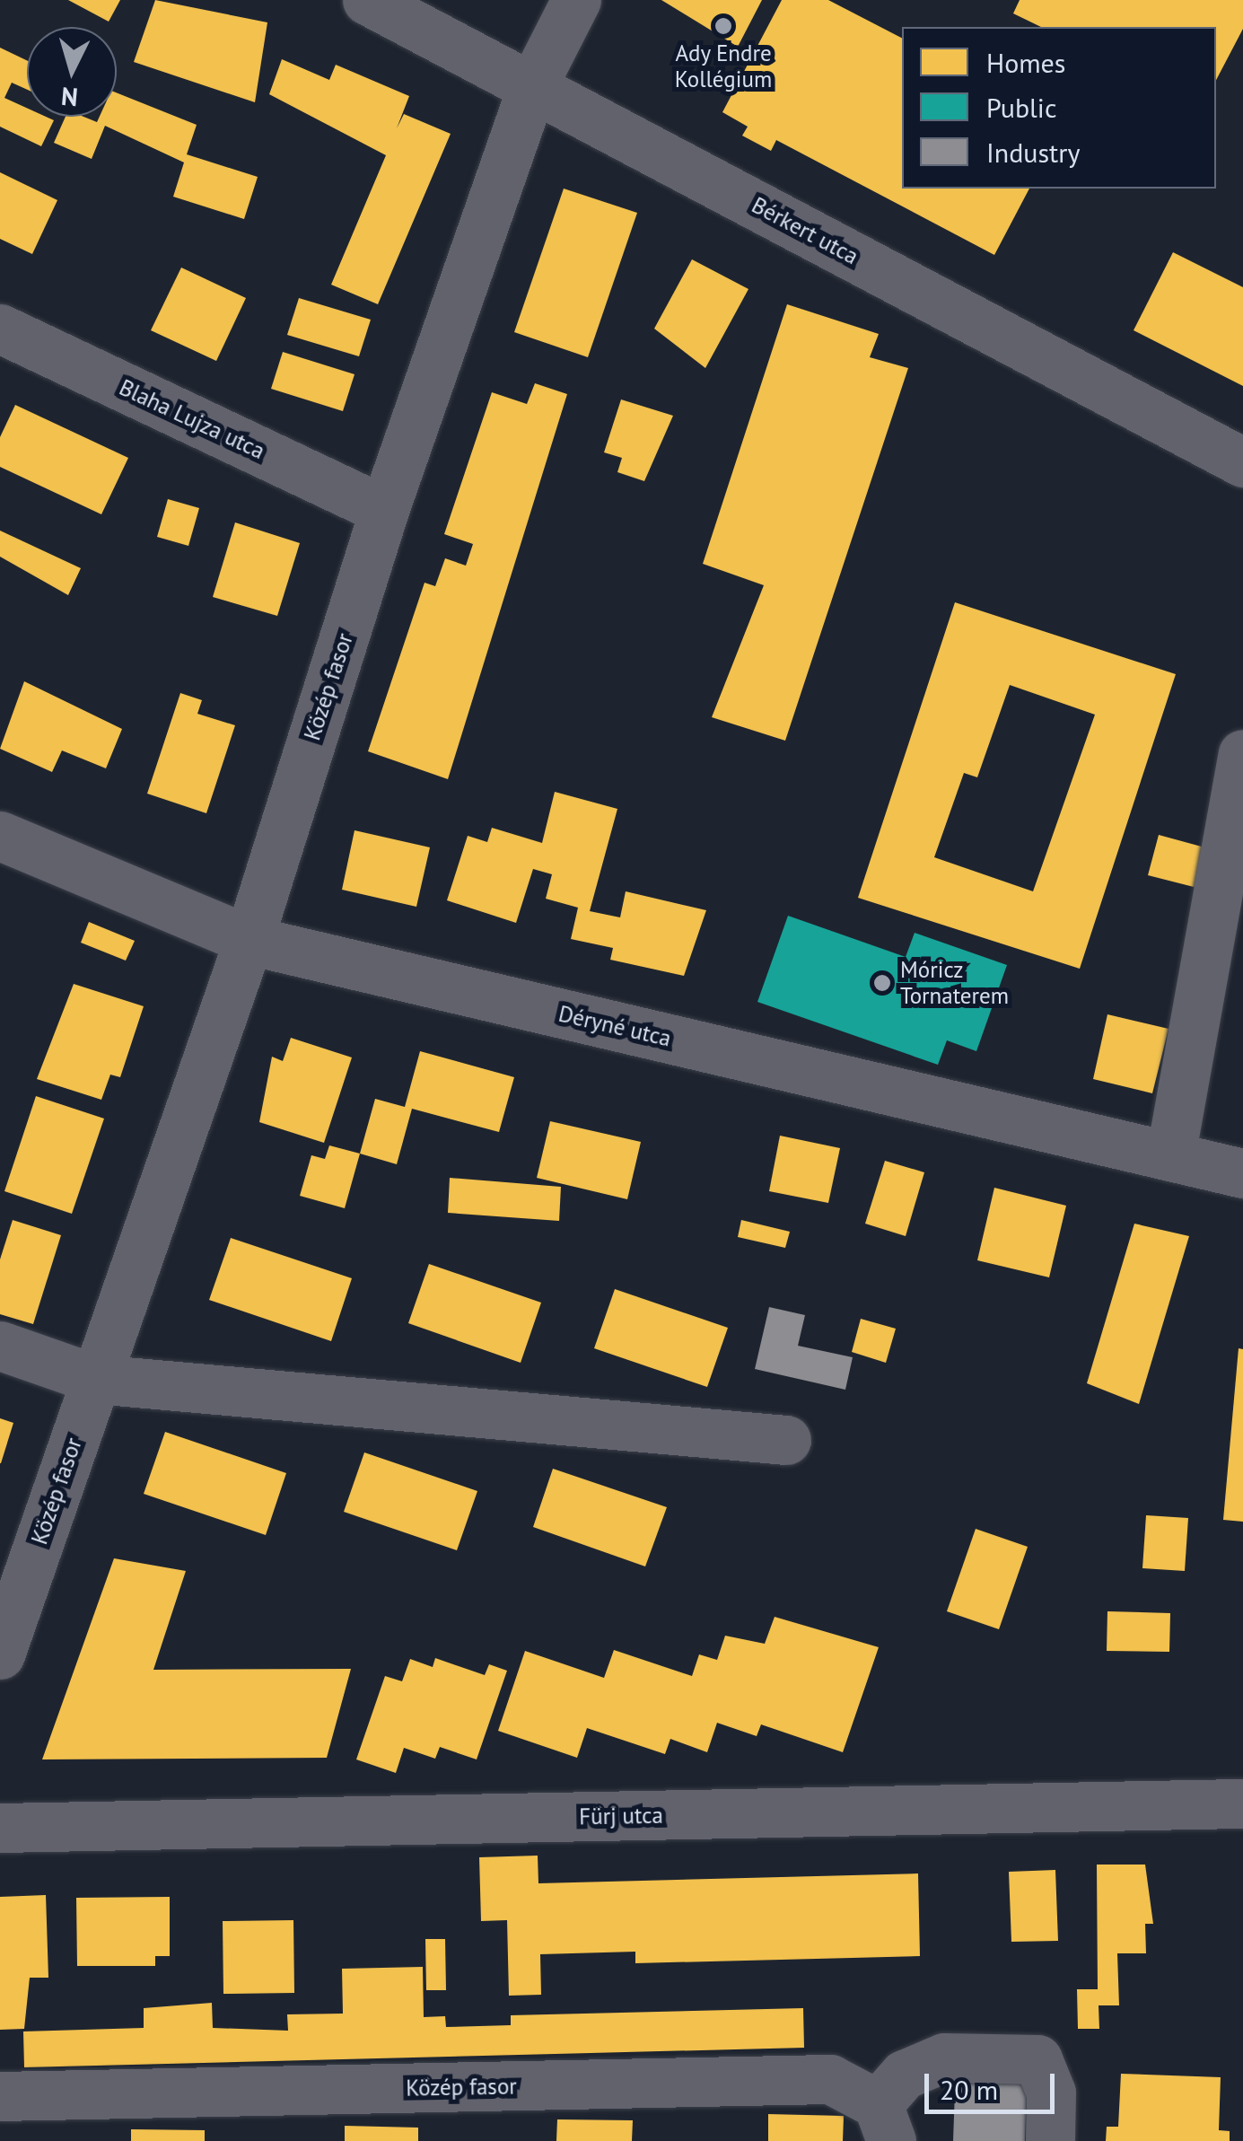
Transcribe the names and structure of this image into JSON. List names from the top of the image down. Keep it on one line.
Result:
{"streets":{"street":["Bérkert utca","Blaha Lujza utca","Közép fasor","Déryné utca","Fürj utca"]},"crossings":[["Bérkert utca","Közép fasor"],["Blaha Lujza utca","Közép fasor"],["Közép fasor","Déryné utca"]],"places":["Ady Endre Kollégium","Móricz Tornaterem"],"legend":["Homes","Public","Industry"],"scale_bar":"20 m","north":"bottom"}
